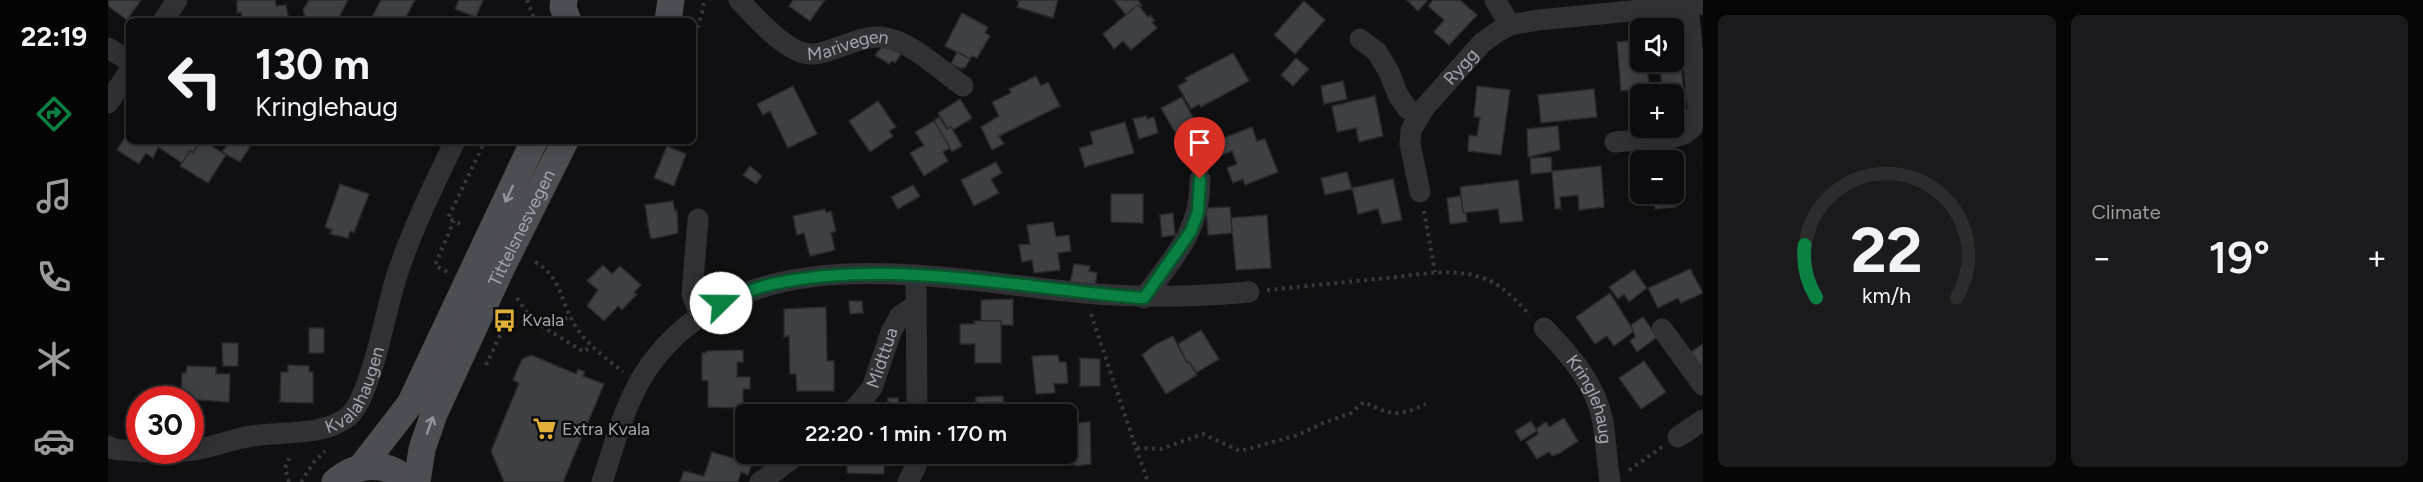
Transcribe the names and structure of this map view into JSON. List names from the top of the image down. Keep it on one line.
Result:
{"streets":{"main road":["Tittelsnesvegen"],"street":["Marivegen","Rygg","Midttua","Kvalahaugen","Kringlehaug"]},"places":{"bus stop":["Kvala"],"supermarket":["Extra Kvala"]},"page":{"tabs":"22:19","tile":"Climate","map_buttons":["+","−"],"turn":["130 m","Kringlehaug"],"heat":["−","19°","+"],"limit":"30","trip":"22:20 · 1 min · 170 m","gauge":["22","km/h"]}}
